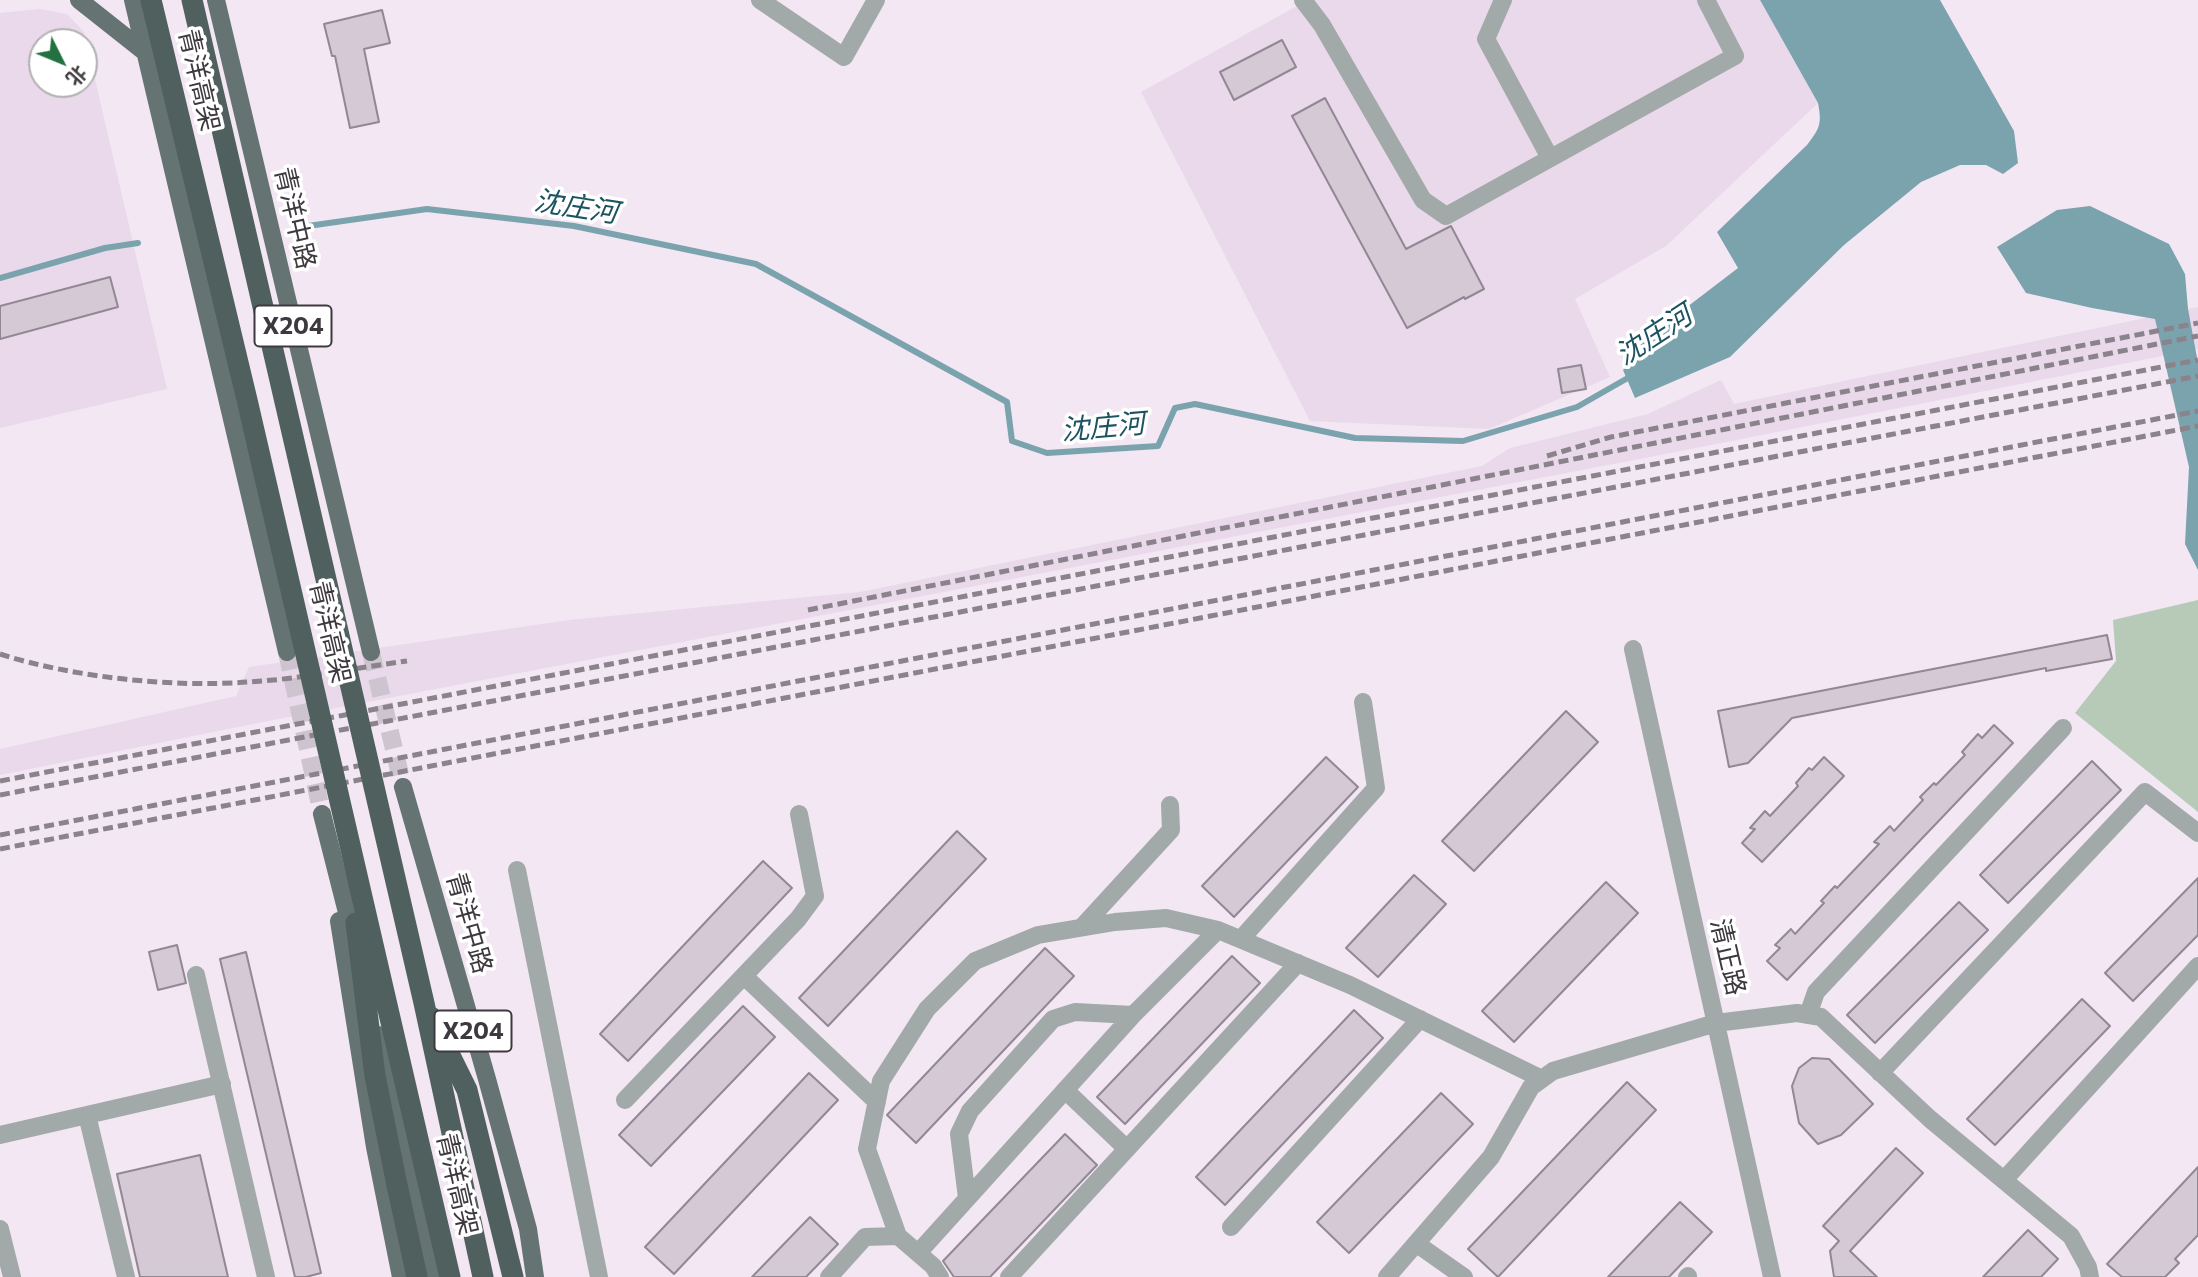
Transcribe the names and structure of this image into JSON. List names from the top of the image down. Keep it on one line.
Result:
{"streets":{"highway":["青洋高架"],"main road":["青洋中路","X204"],"street":["清正路"]},"water":["沈庄河"],"north":"bottom right"}
